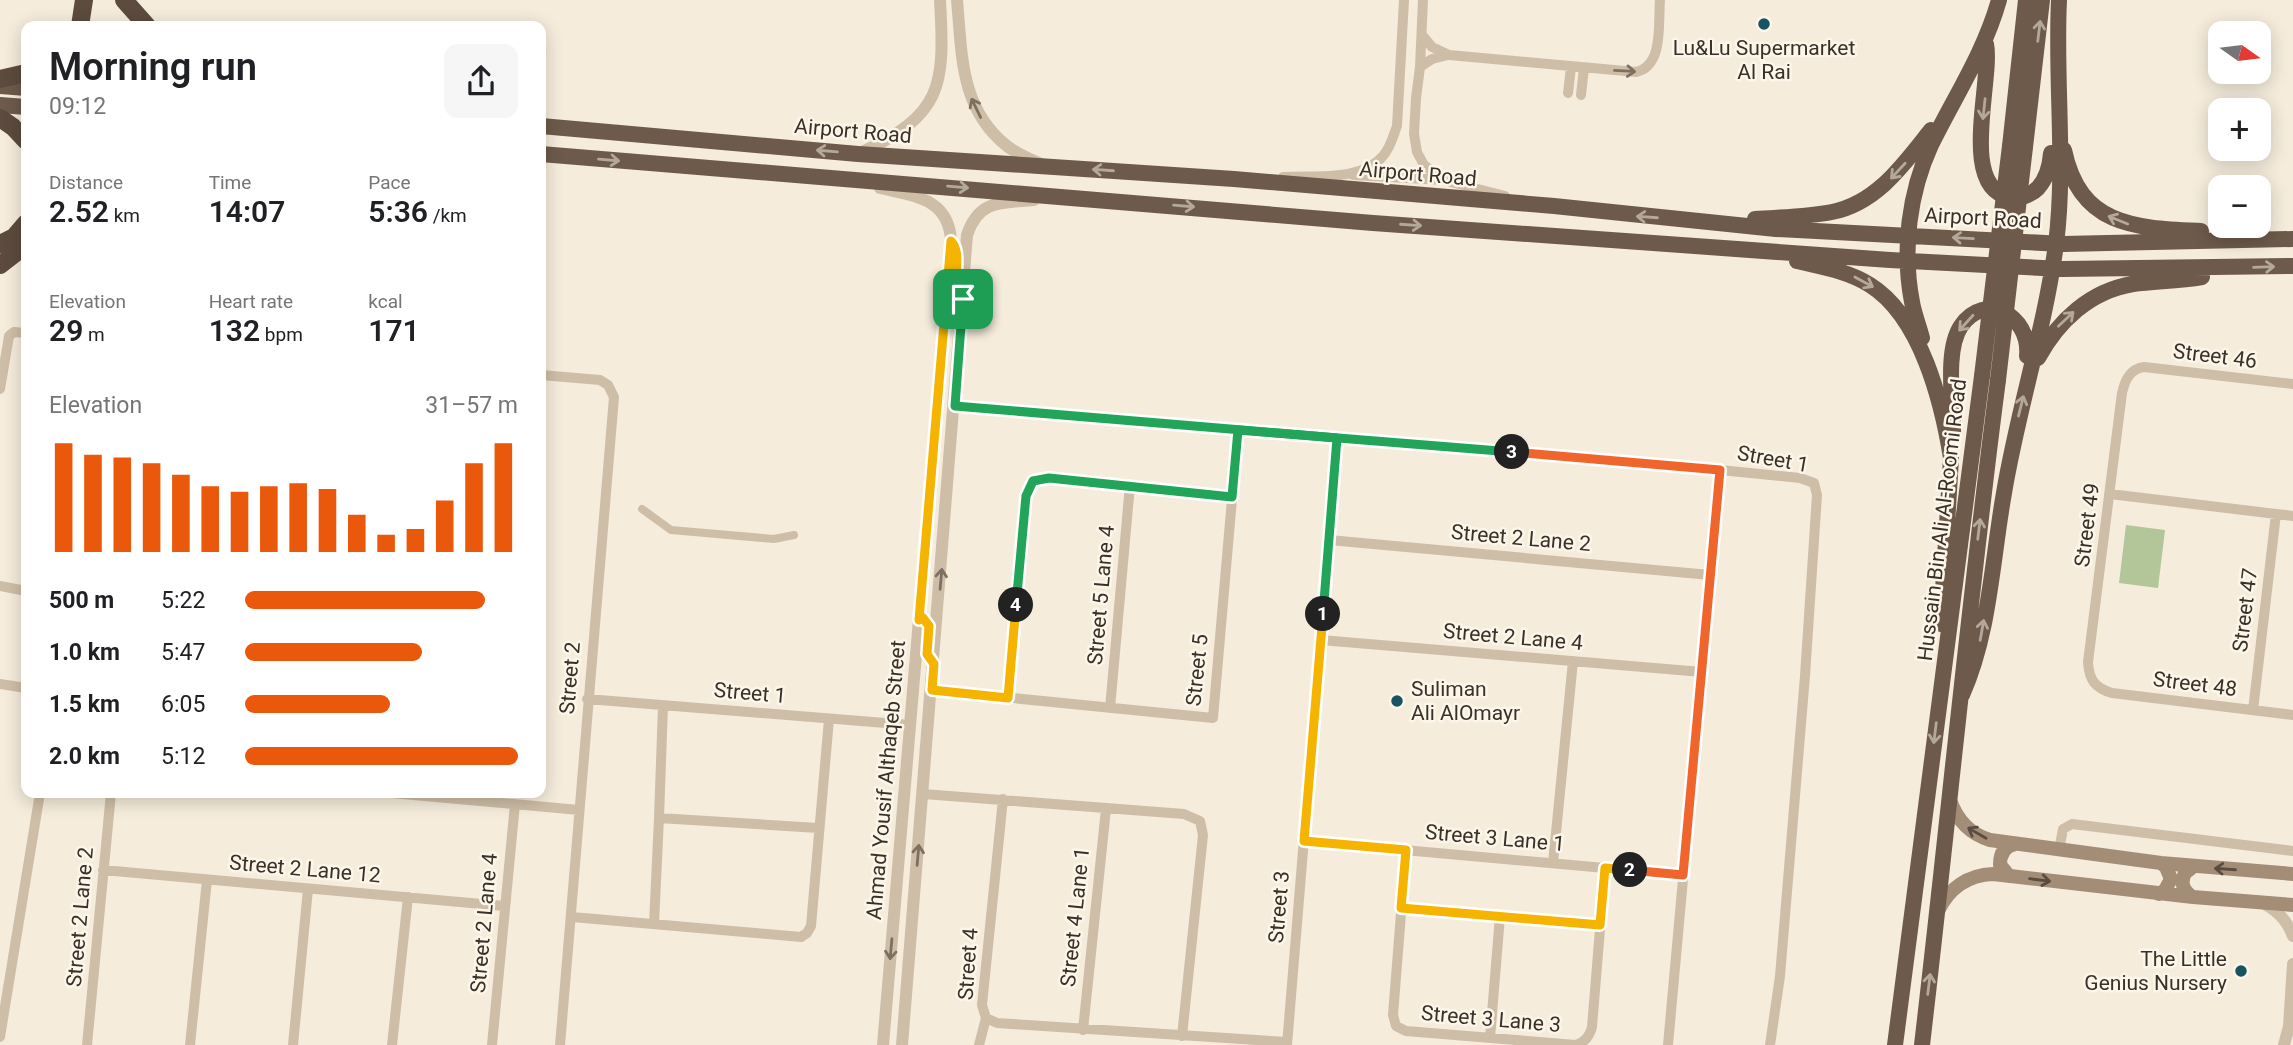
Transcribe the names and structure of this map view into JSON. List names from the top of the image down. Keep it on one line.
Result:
{"streets":{"highway":["Airport Road","Hussain Bin Ali Al-Roomi Road"],"street":["Street 46","Street 1","Street 49","Street 2 Lane 2","Street 5 Lane 4","Street 47","Street 2 Lane 4","Street 5","Street 2","Street 48","Ahmad Yousif Althaqeb Street","Street 3 Lane 1","Street 2 Lane 12","Street 3","Street 4 Lane 1","Street 4","Street 3 Lane 3"]},"crossings":[["Street 46","Street 49"],["Street 1","Street 5"],["Street 1","Street 2"],["Street 1","Ahmad Yousif Althaqeb Street"],["Street 1","Street 3"],["Street 49","Street 48"],["Street 2 Lane 2","Street 2 Lane 12"],["Street 2 Lane 2","Street 3"],["Street 5 Lane 4","Street 5"],["Street 47","Street 48"],["Street 2 Lane 4","Street 2 Lane 12"],["Street 2 Lane 4","Street 3"],["Street 5","Ahmad Yousif Althaqeb Street"],["Street 3 Lane 1","Street 3"],["Street 3 Lane 1","Street 3 Lane 3"],["Street 3","Street 4"],["Street 4 Lane 1","Street 4"]],"places":["Lu&Lu Supermarket Al Rai","Suliman Ali AlOmayr","The Little Genius Nursery"],"north":"right","page":{"map_buttons":["+","−"],"heading":["Morning run","09:12"],"stats":[["Distance","2.52 km"],["Time","14:07"],["Pace","5:36 /km"],["Elevation","29 m"],["Heart rate","132 bpm"],["kcal","171"]],"chart":["Elevation","31–57 m"],"pins":["3","4","1","2"],"list":[{"name":"500 m","note":"5:22"},{"name":"1.0 km","note":"5:47"},{"name":"1.5 km","note":"6:05"},{"name":"2.0 km","note":"5:12"}]}}
